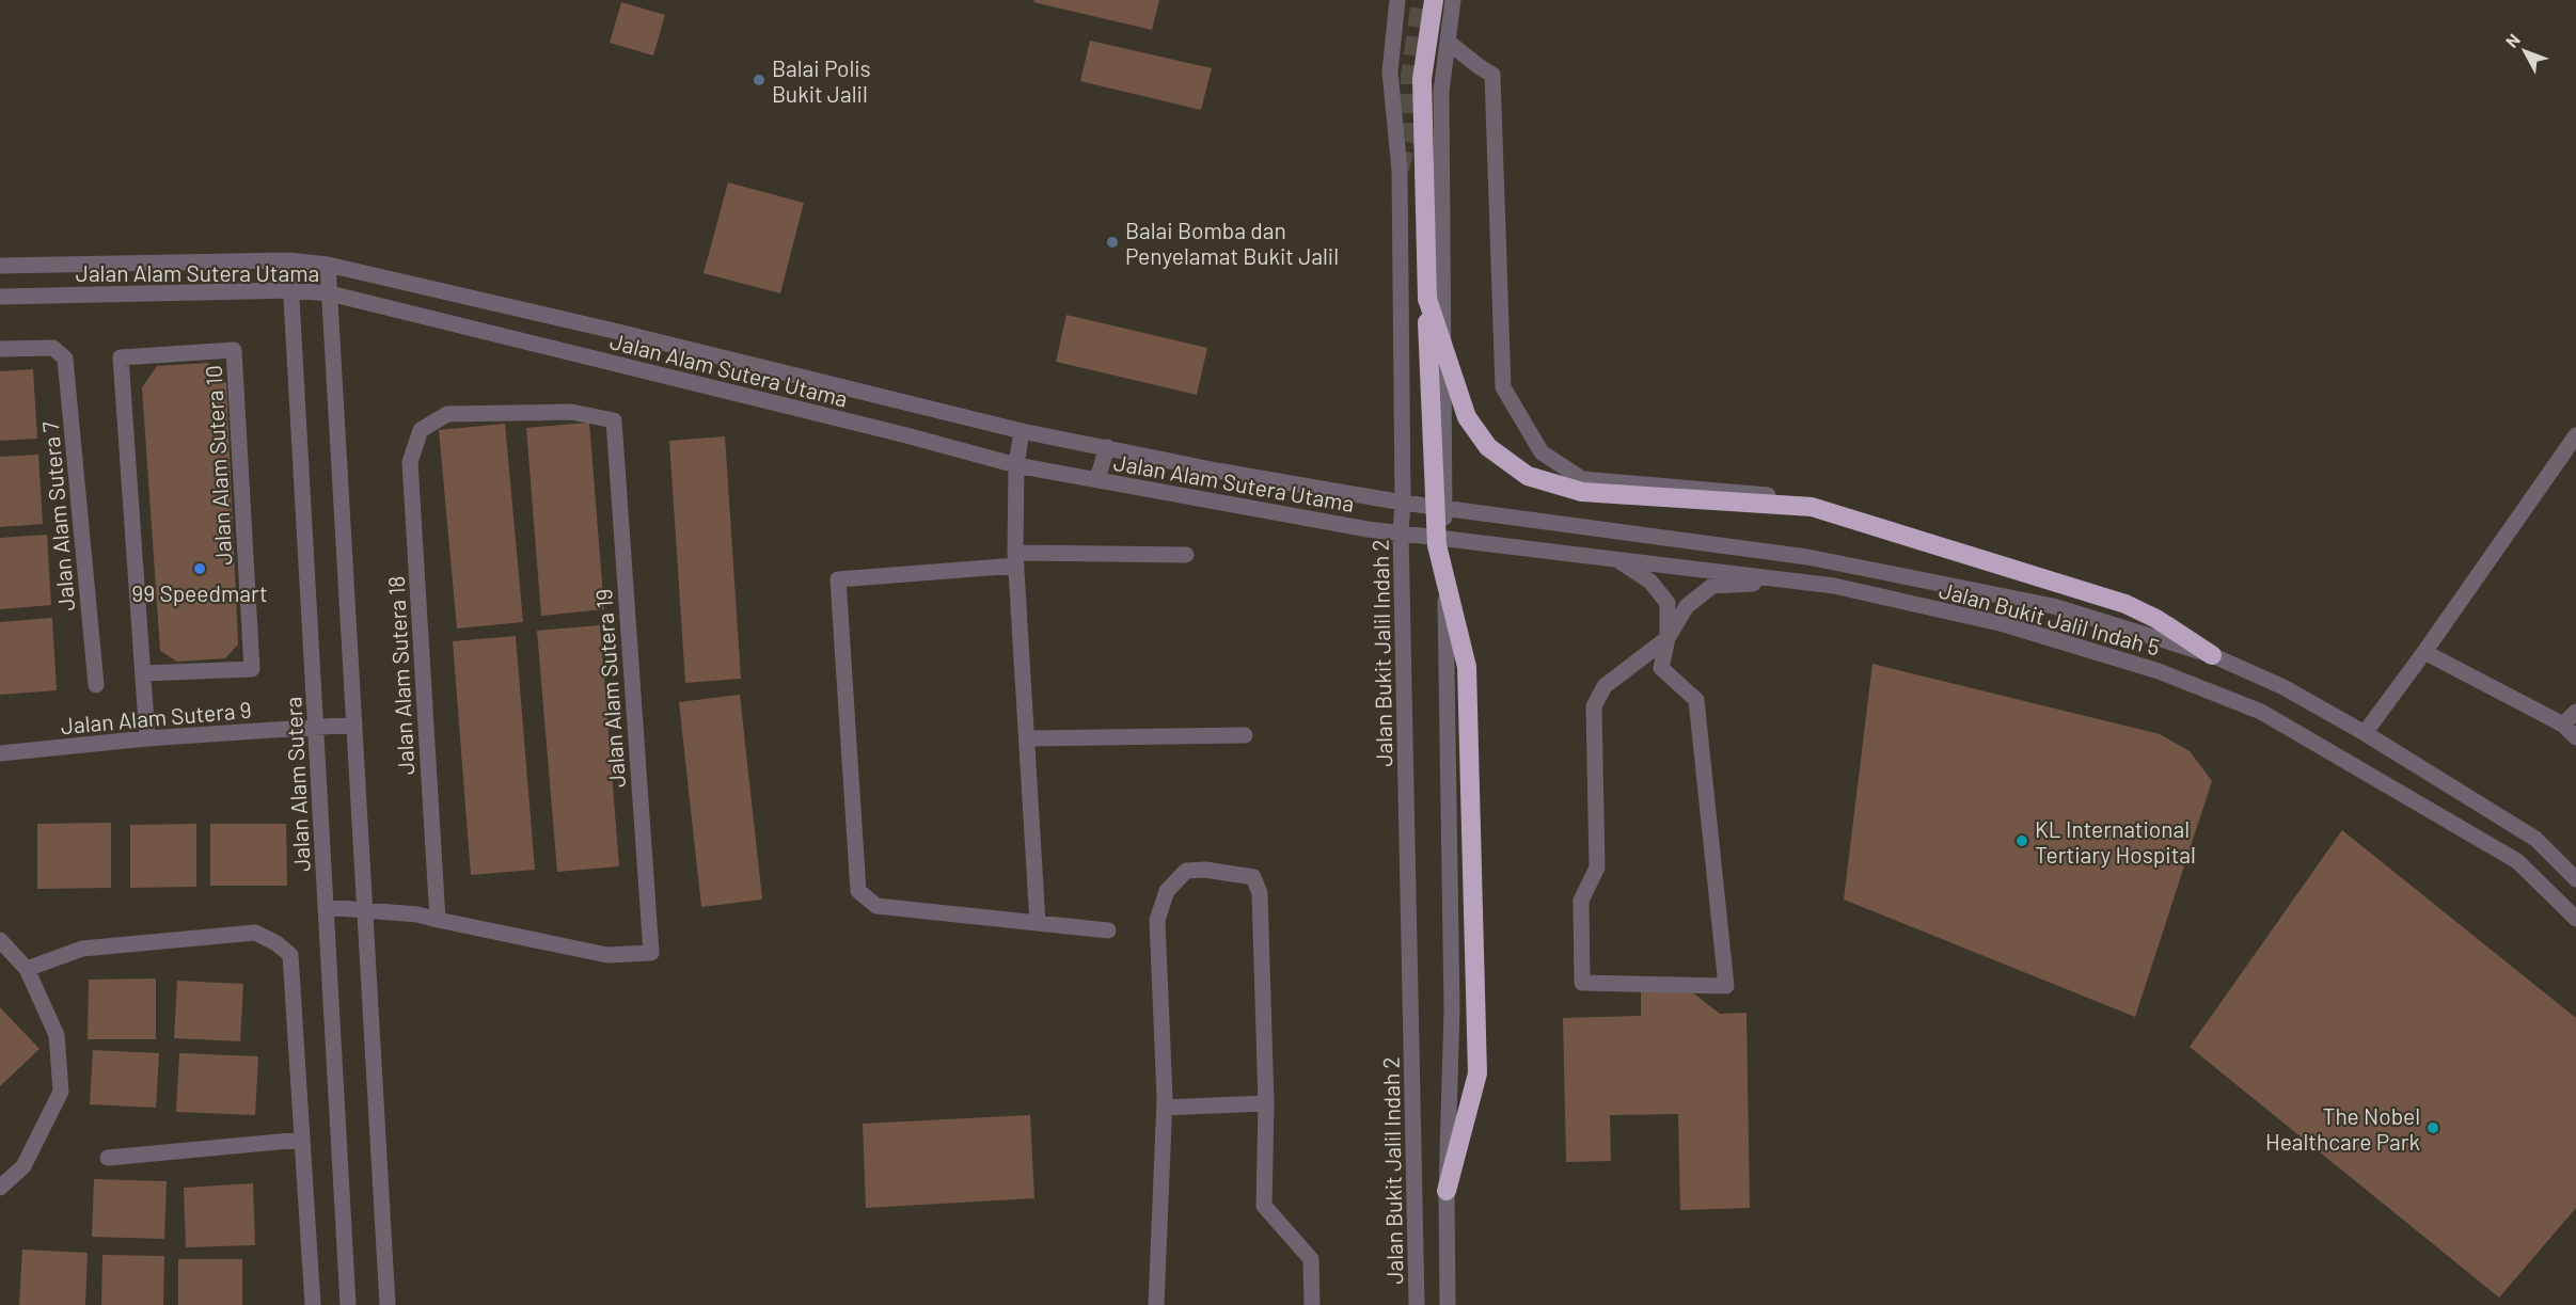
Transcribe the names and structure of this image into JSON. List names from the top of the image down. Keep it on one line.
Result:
{"streets":{"street":["Jalan Alam Sutera Utama","Jalan Alam Sutera 10","Jalan Alam Sutera 7","Jalan Bukit Jalil Indah 5","Jalan Bukit Jalil Indah 2","Jalan Alam Sutera 18","Jalan Alam Sutera 19","Jalan Alam Sutera 9","Jalan Alam Sutera"]},"crossings":[["Jalan Alam Sutera Utama","Jalan Bukit Jalil Indah 5"],["Jalan Alam Sutera Utama","Jalan Bukit Jalil Indah 2"],["Jalan Alam Sutera Utama","Jalan Alam Sutera"],["Jalan Alam Sutera 10","Jalan Alam Sutera 9"],["Jalan Alam Sutera 18","Jalan Alam Sutera 19"],["Jalan Alam Sutera 9","Jalan Alam Sutera"]],"places":["Balai Polis Bukit Jalil","Balai Bomba dan Penyelamat Bukit Jalil","99 Speedmart","KL International Tertiary Hospital","The Nobel Healthcare Park"],"north":"top left"}
